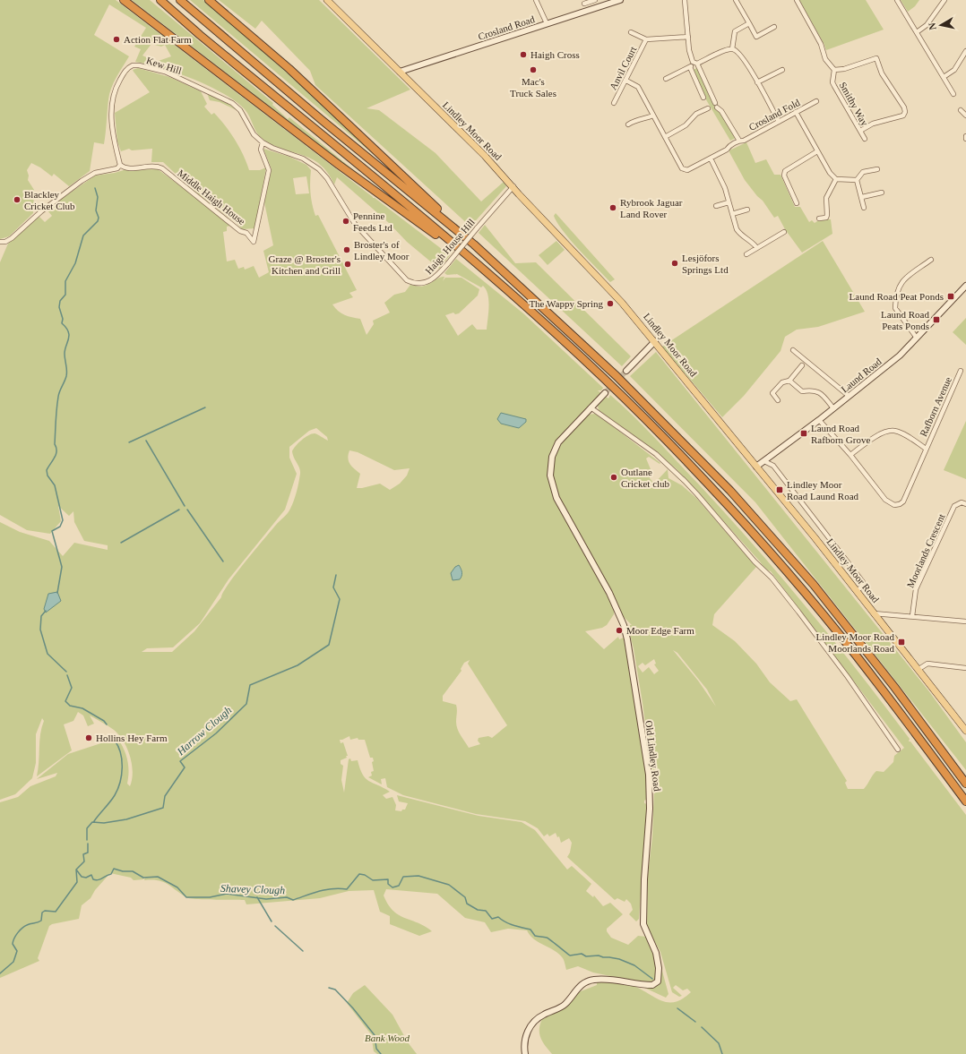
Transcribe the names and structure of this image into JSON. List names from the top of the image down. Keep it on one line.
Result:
{"streets":{"main road":["Lindley Moor Road"],"street":["Crosland Road","Kew Hill","Anvil Court","Smithy Way","Crosland Fold","Middle Haigh House","Haigh House Hill","Laund Road","Rafborn Avenue","Moorlands Crescent","Old Lindley Road"]},"crossings":[["Crosland Road","Lindley Moor Road"],["Kew Hill","Middle Haigh House"],["Kew Hill","Haigh House Hill"],["Anvil Court","Crosland Fold"],["Lindley Moor Road","Haigh House Hill"],["Lindley Moor Road","Laund Road"],["Middle Haigh House","Haigh House Hill"]],"water":["Harrow Clough","Shavey Clough"],"parks":["Bank Wood"],"places":{"other":["Action Flat Farm","Haigh Cross","Mac's Truck Sales","Blackley Cricket Club","Rybrook Jaguar Land Rover","Pennine Feeds Ltd","Broster's of Lindley Moor","Lesjöfors Springs Ltd","Graze @ Broster's Kitchen and Grill","The Wappy Spring","Outlane Cricket club","Moor Edge Farm","Hollins Hey Farm"],"transit":["Laund Road Peat Ponds","Laund Road Peats Ponds","Laund Road Rafborn Grove","Lindley Moor Road Laund Road","Lindley Moor Road Moorlands Road"]},"north":"left"}
